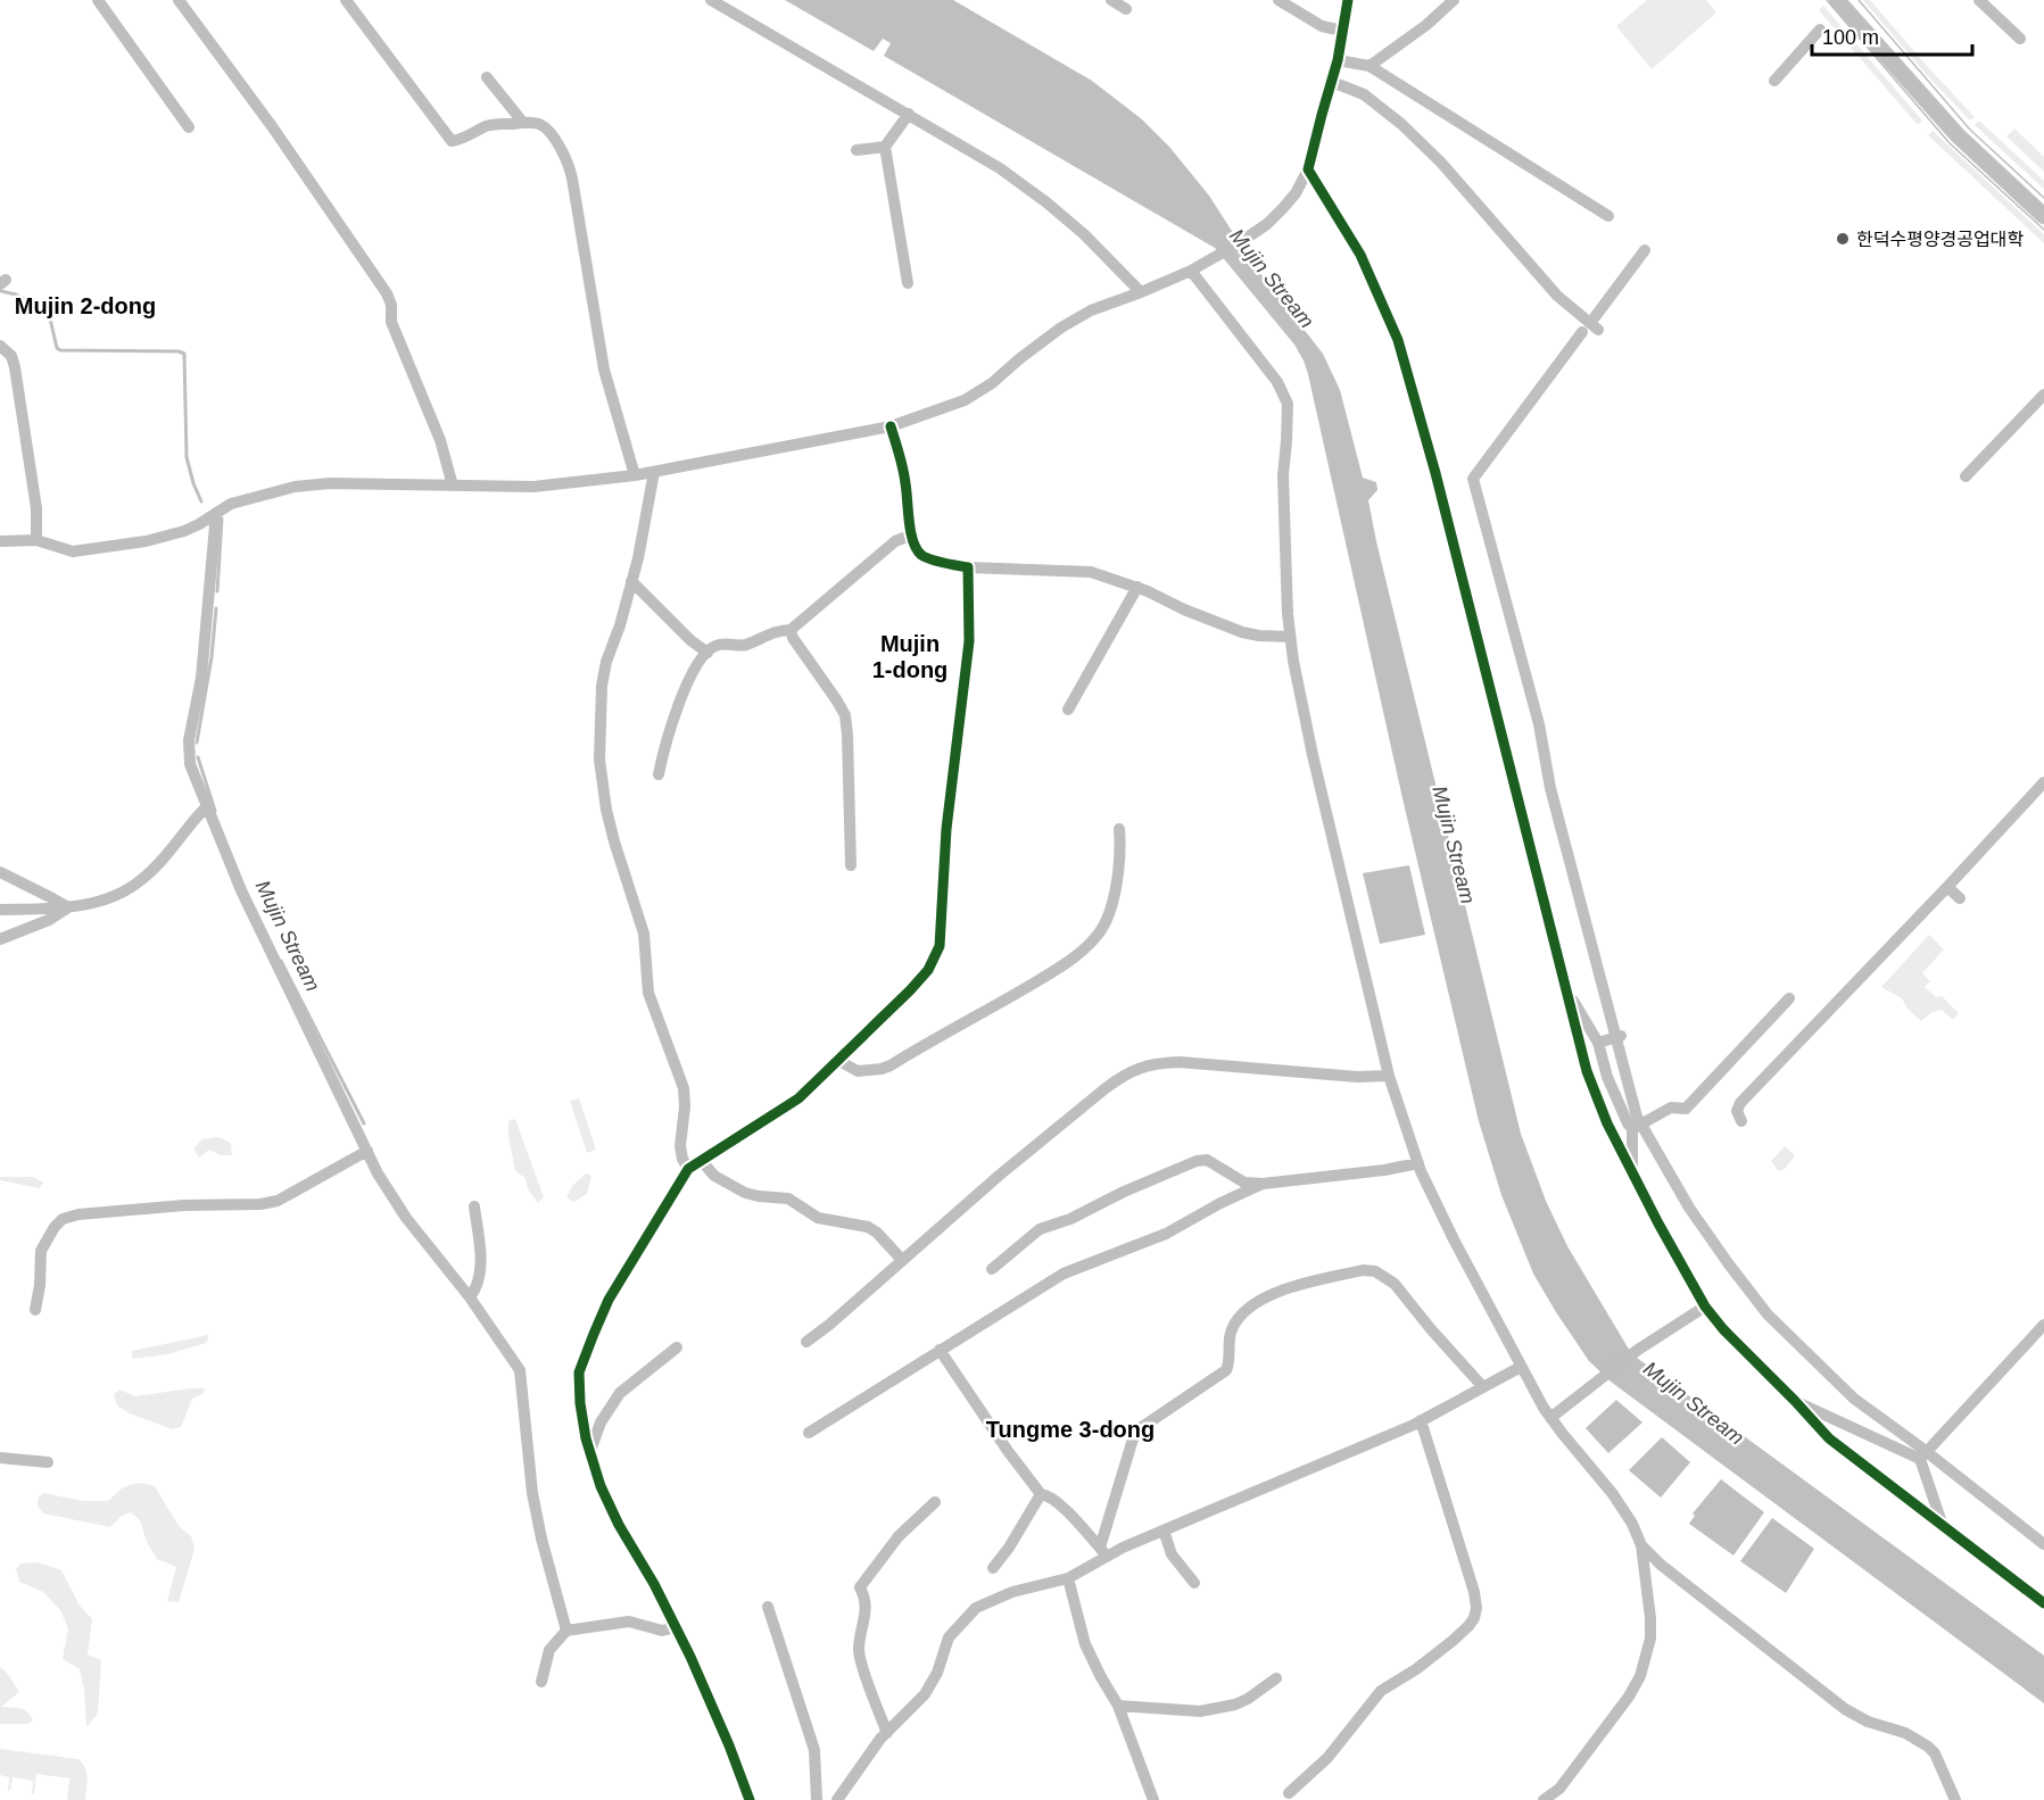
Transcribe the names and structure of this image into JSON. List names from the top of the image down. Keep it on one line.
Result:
{"districts":["Mujin 2-dong","Mujin 1-dong","Tungme 3-dong"],"water":["Mujin Stream"],"places":["한덕수평양경공업대학"],"scale_bar":"100 m"}
